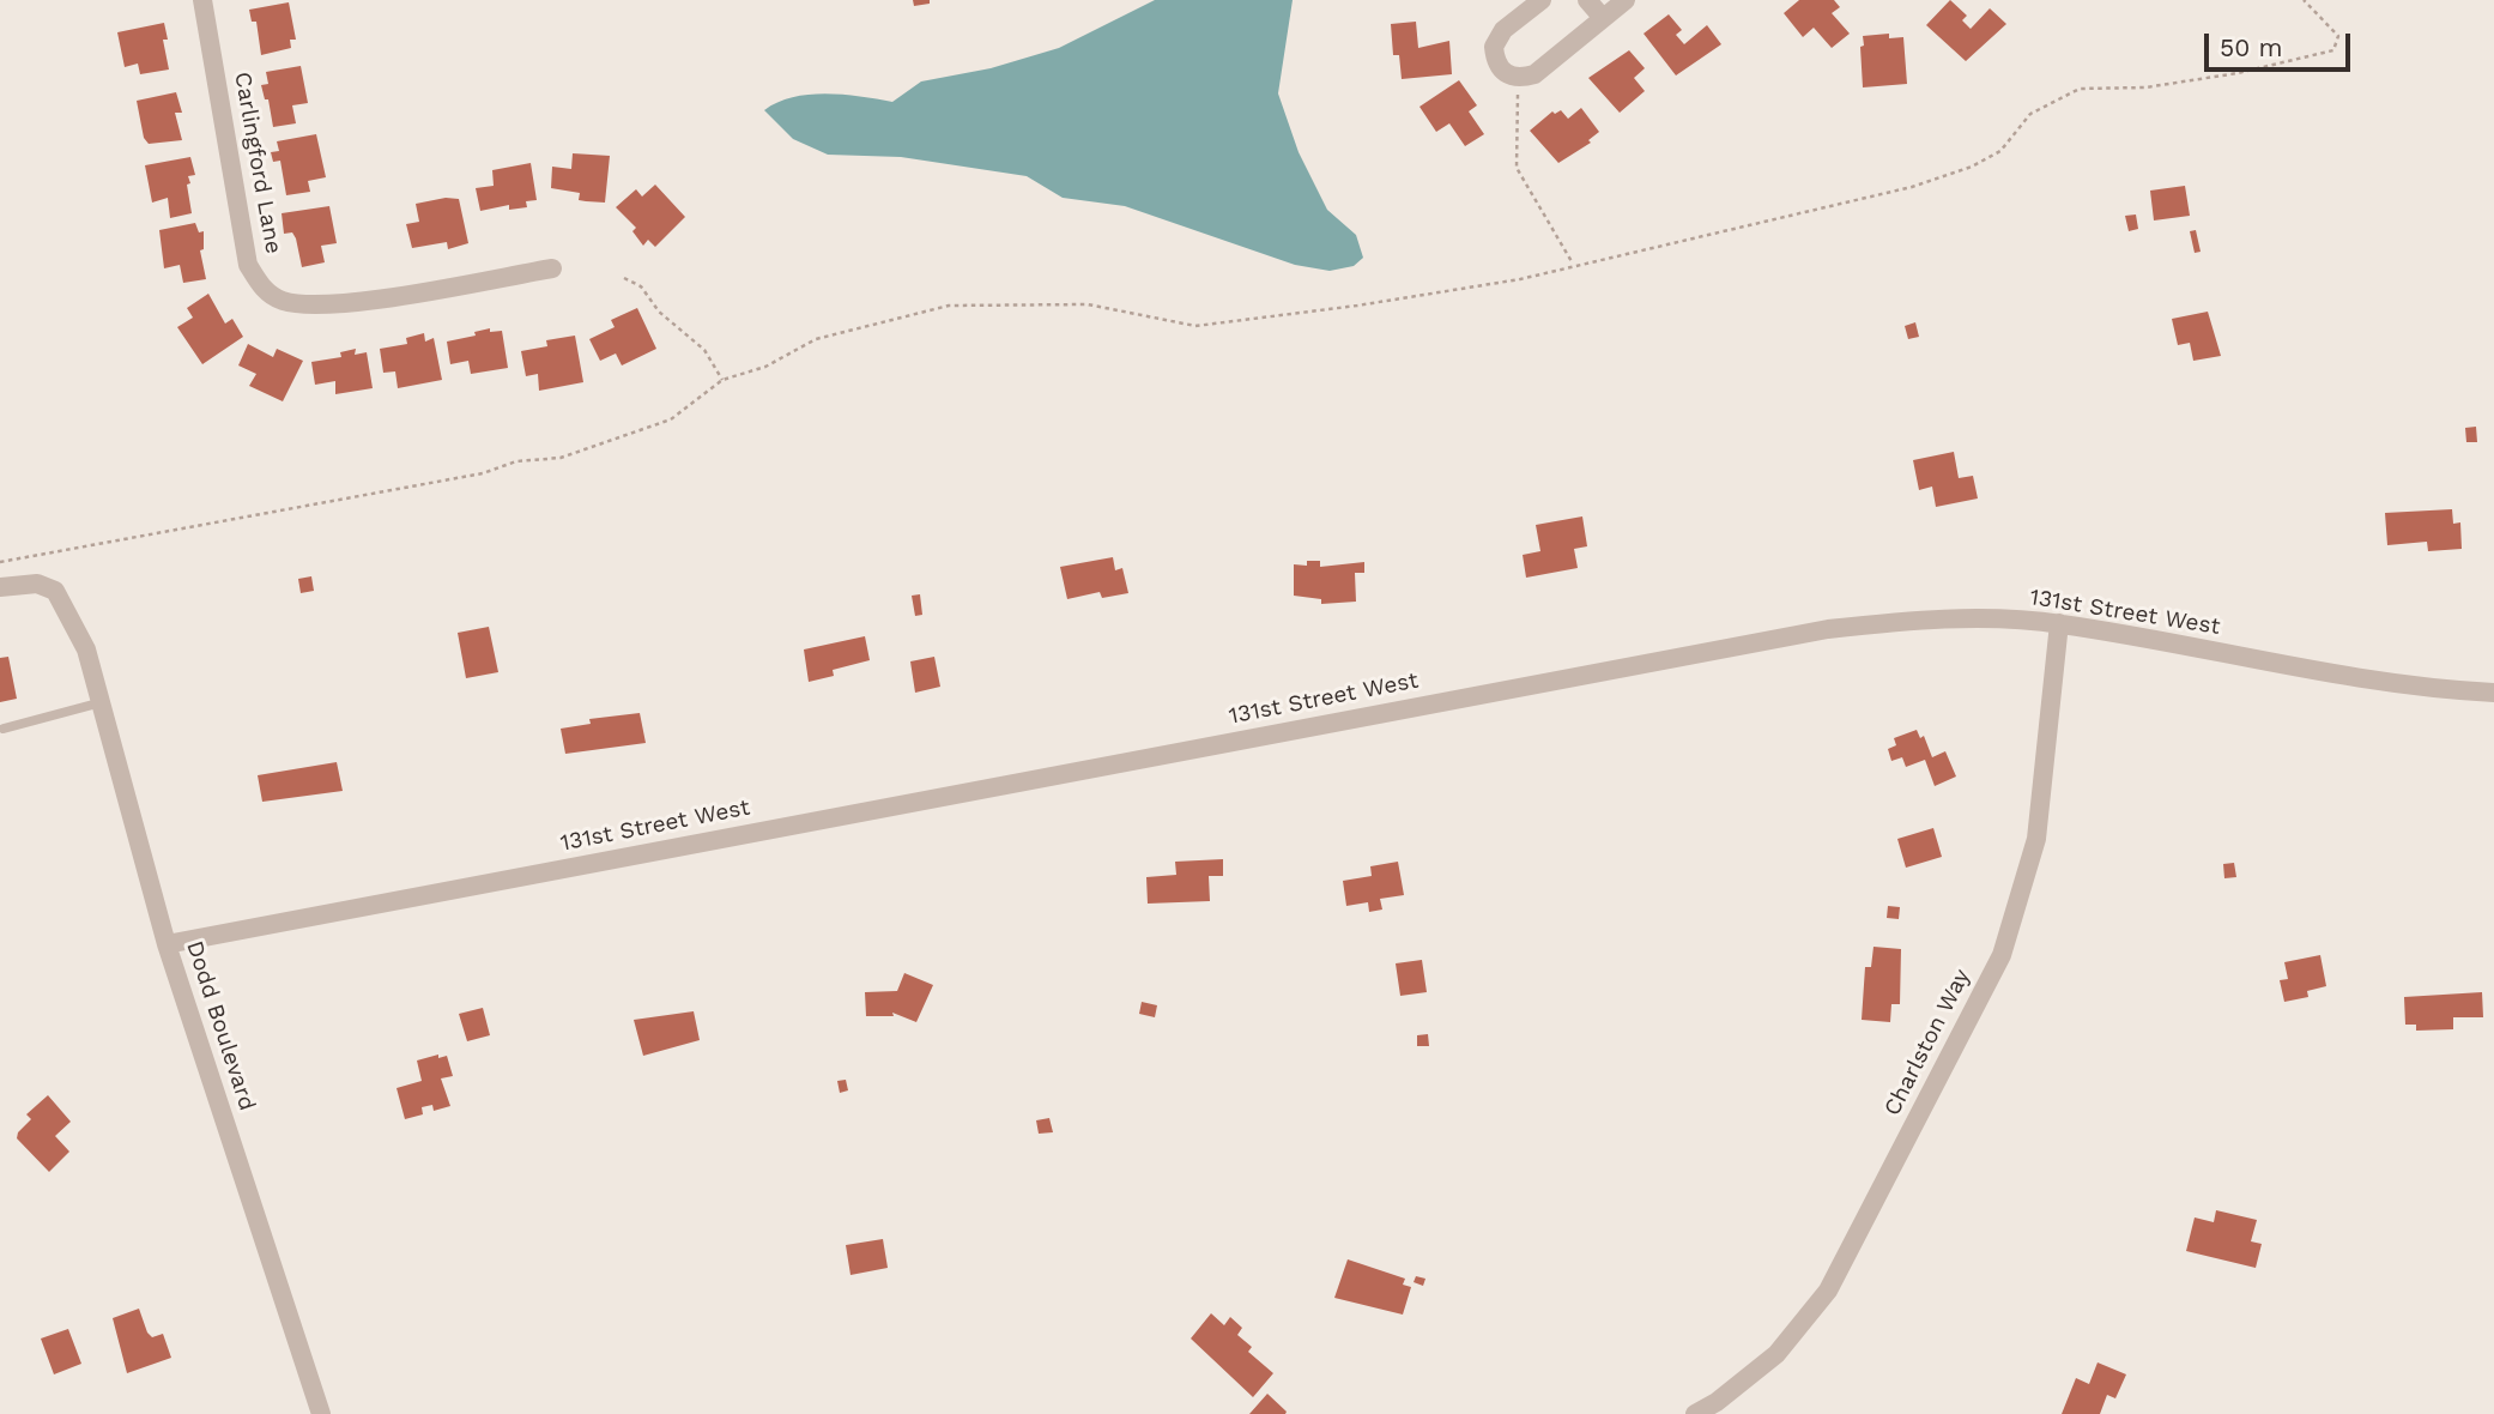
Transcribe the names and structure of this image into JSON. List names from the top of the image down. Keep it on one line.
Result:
{"streets":{"street":["Carlingford Lane","131st Street West","Dodd Boulevard","Charlston Way"]},"crossings":[["131st Street West","Dodd Boulevard"],["131st Street West","Charlston Way"]],"scale_bar":"50 m"}
